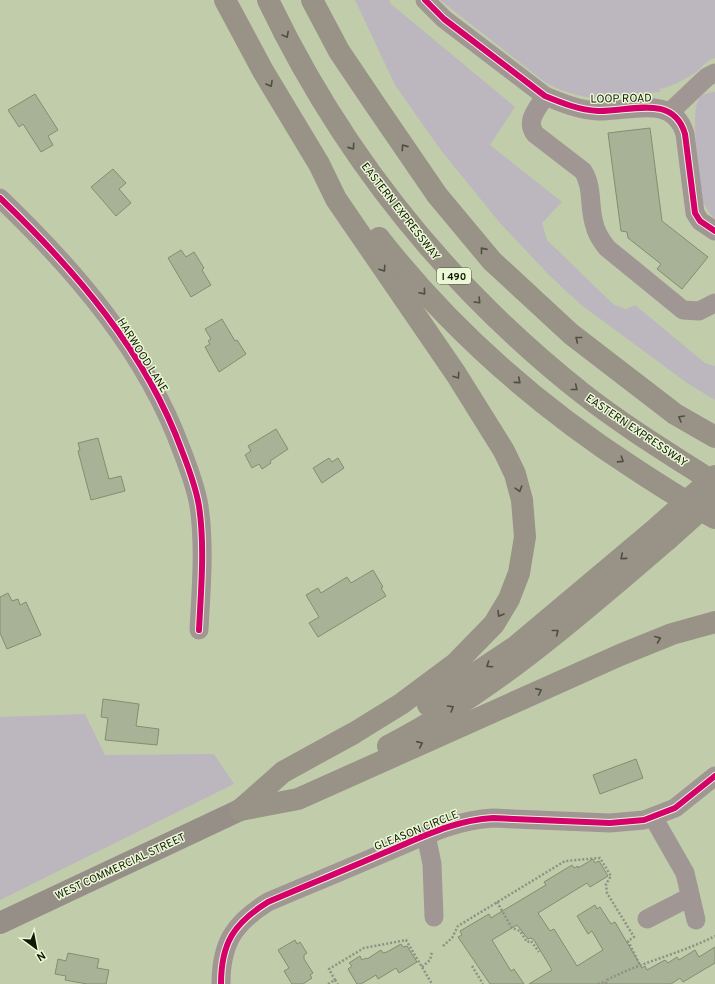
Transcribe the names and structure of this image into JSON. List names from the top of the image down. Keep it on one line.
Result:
{"streets":{"highway":["EASTERN EXPRESSWAY","I 490"],"main road":["WEST COMMERCIAL STREET"],"street":["LOOP ROAD","HARWOOD LANE","GLEASON CIRCLE"]},"north":"bottom right"}
